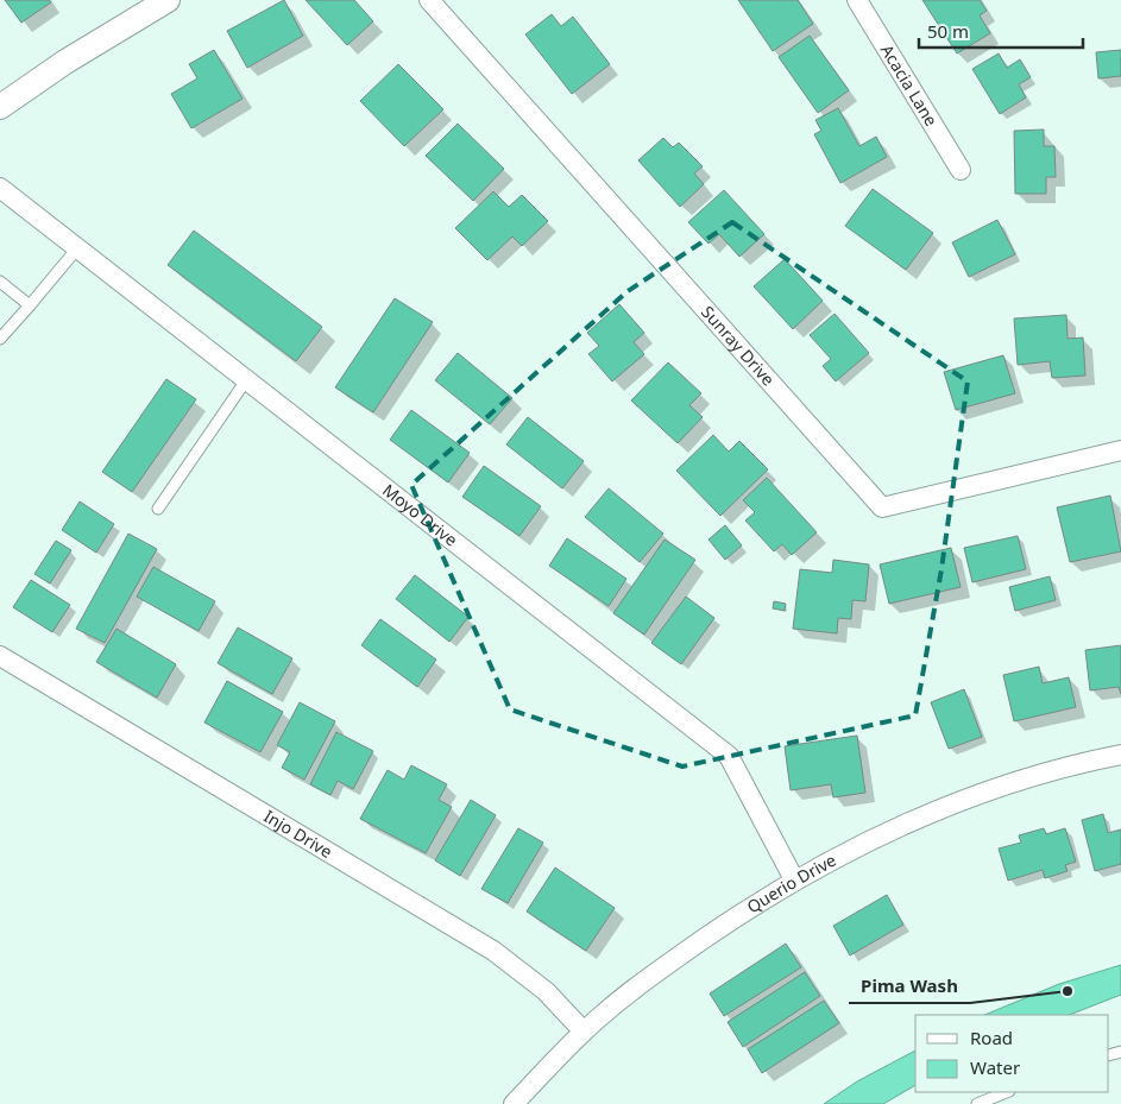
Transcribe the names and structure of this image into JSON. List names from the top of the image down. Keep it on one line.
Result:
{"streets":{"street":["Acacia Lane","Sunray Drive","Moyo Drive","Injo Drive","Querio Drive"]},"crossings":[["Moyo Drive","Querio Drive"],["Injo Drive","Querio Drive"]],"places":["Pima Wash"],"legend":["Road","Water"],"scale_bar":"50 m"}
